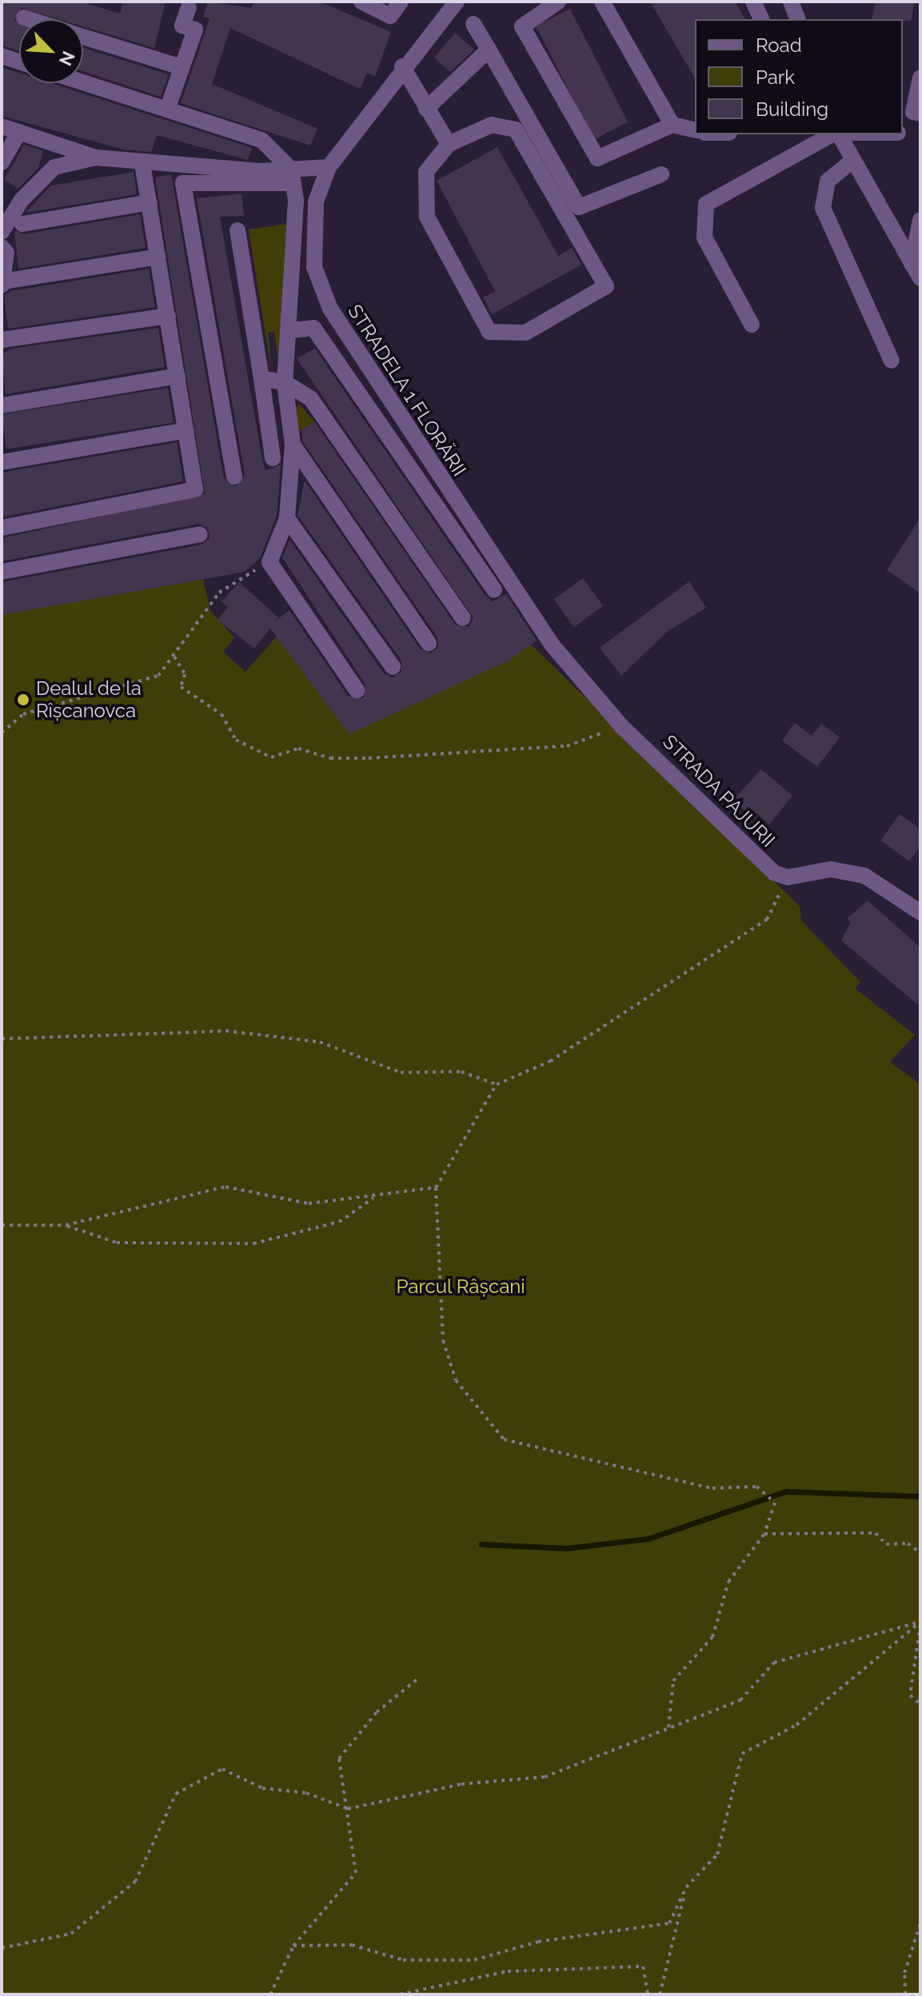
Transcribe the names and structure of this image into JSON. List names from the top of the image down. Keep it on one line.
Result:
{"streets":{"street":["STRADELA 1 FLORĂRII","STRADA PAJURII"]},"crossings":[["STRADELA 1 FLORĂRII","STRADA PAJURII"]],"parks":["Parcul Râșcani"],"places":["Dealul de la Rîșcanovca"],"legend":["Road","Park","Building"],"north":"bottom right"}
